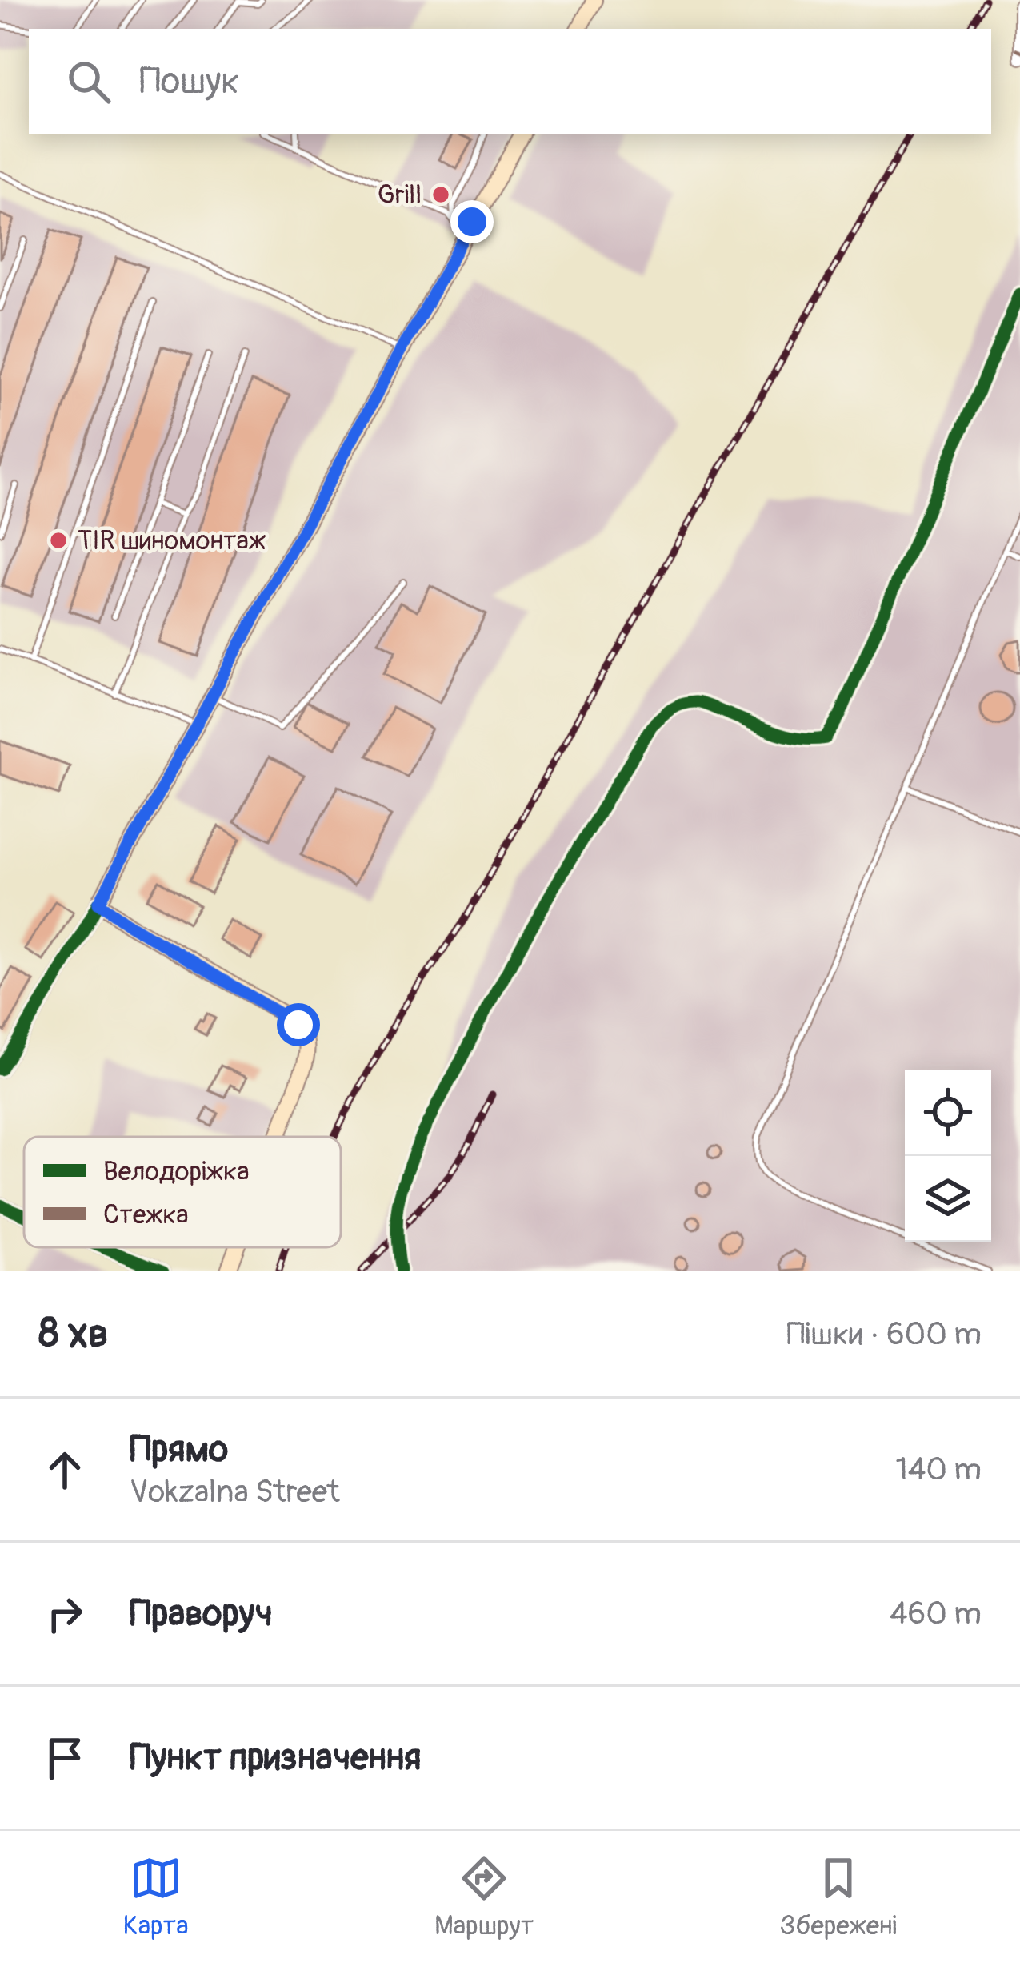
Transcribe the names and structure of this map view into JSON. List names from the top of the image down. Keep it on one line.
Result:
{"places":["Grill","TIR шиномонтаж"],"legend":["Велодоріжка","Стежка"],"page":{"search":"Пошук","heading":["8 хв","Пішки · 600 m"],"list":[["Прямо","Vokzalna Street","140 m"],["Праворуч","460 m"],"Пункт призначення"],"nav":["Карта","Маршрут","Збережені"]}}
